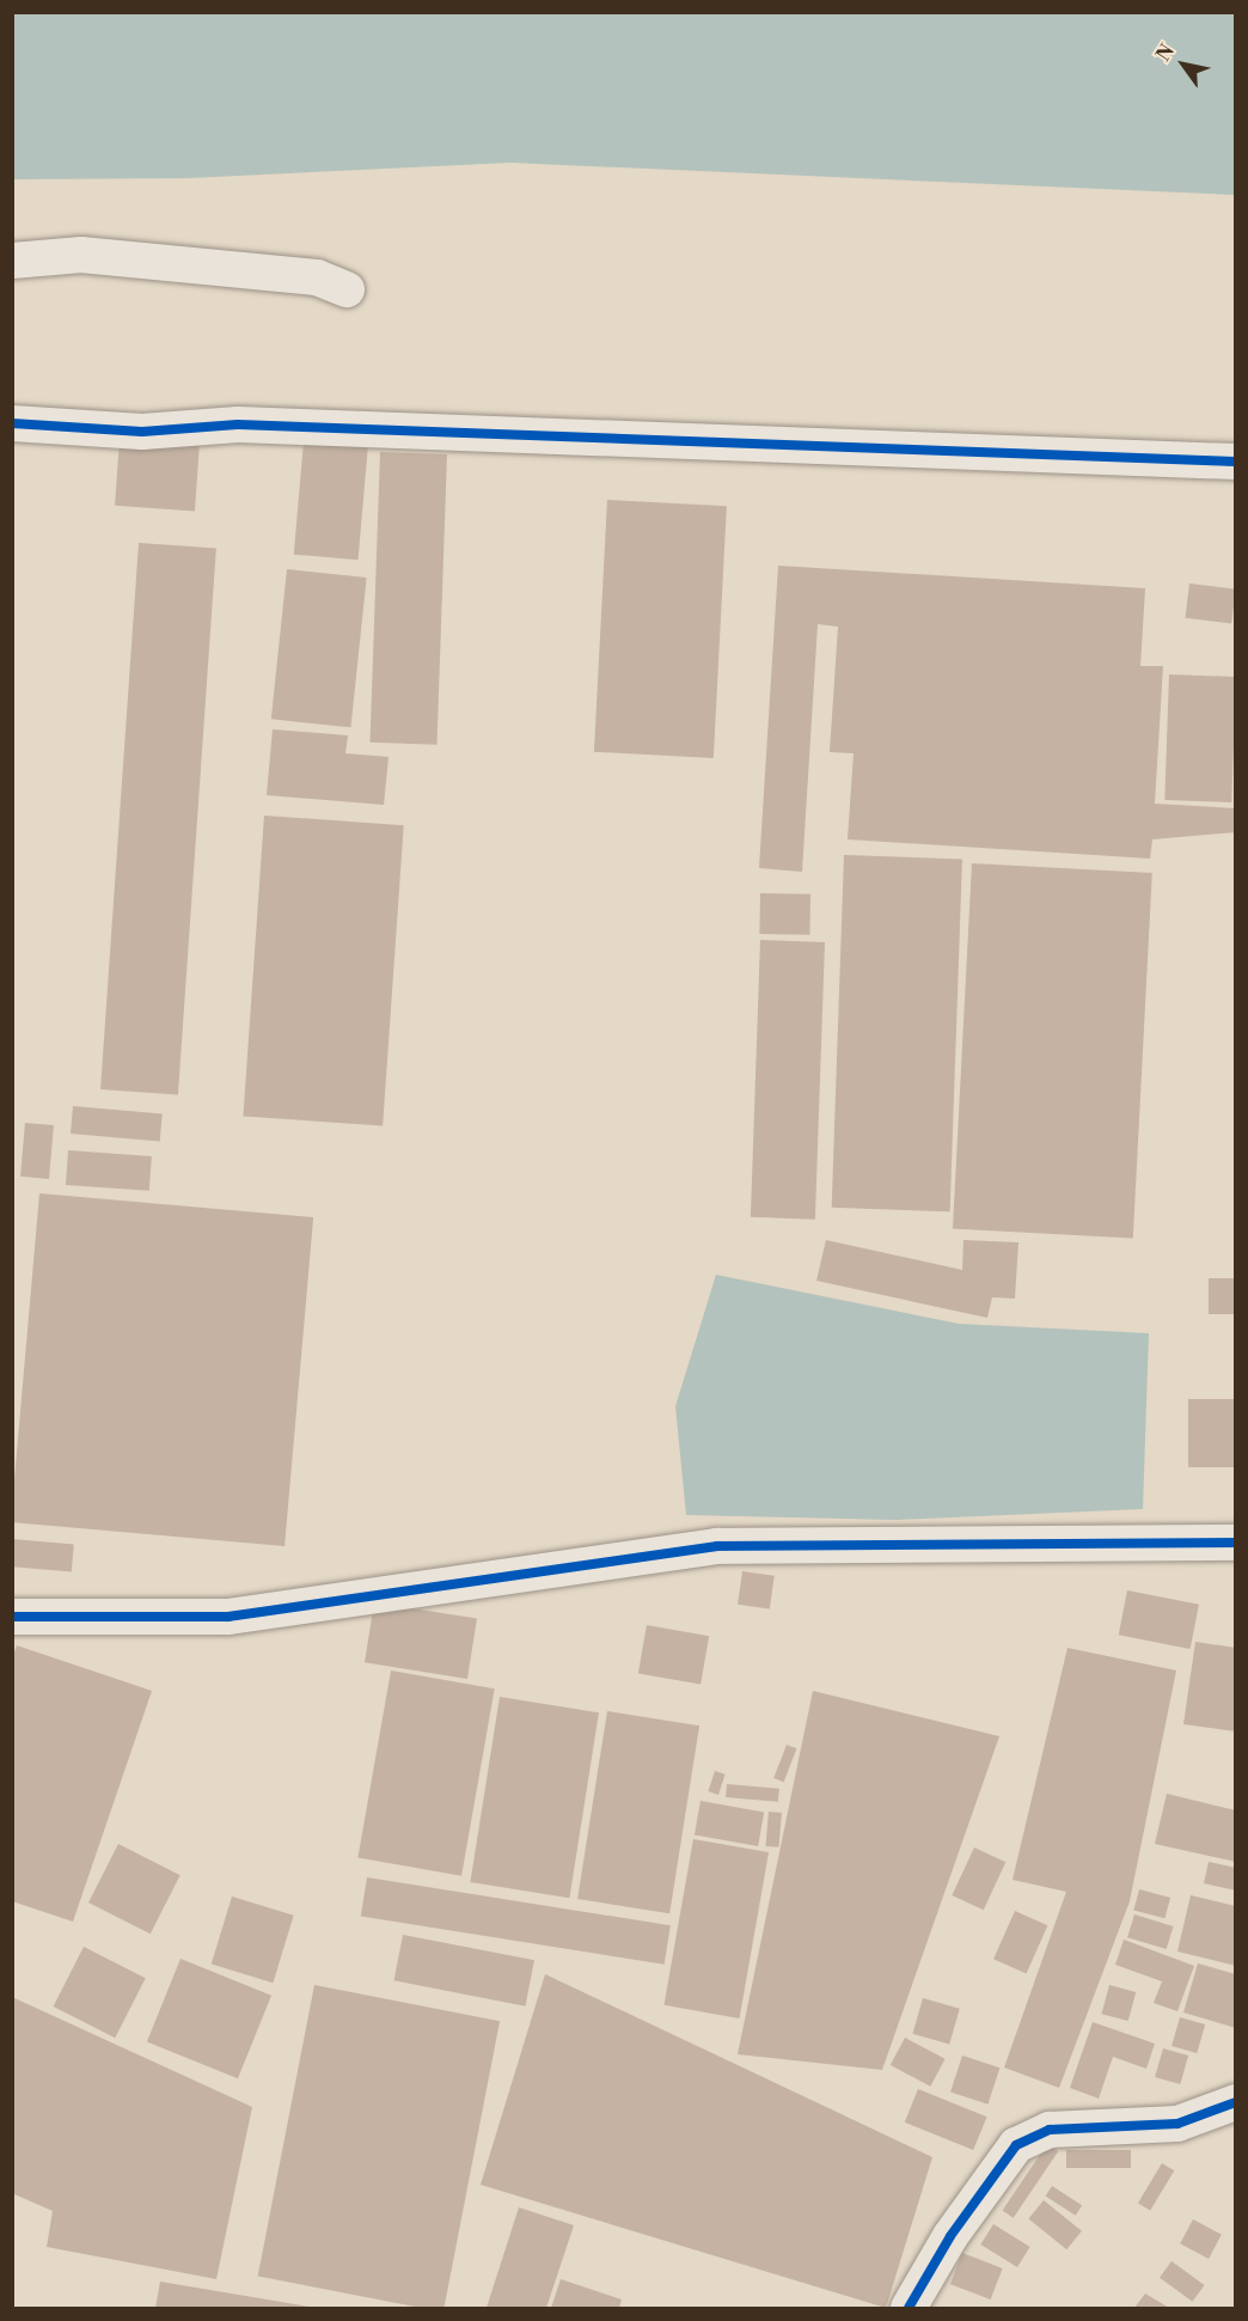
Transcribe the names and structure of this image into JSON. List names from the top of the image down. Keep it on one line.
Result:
{"north":"top left"}
